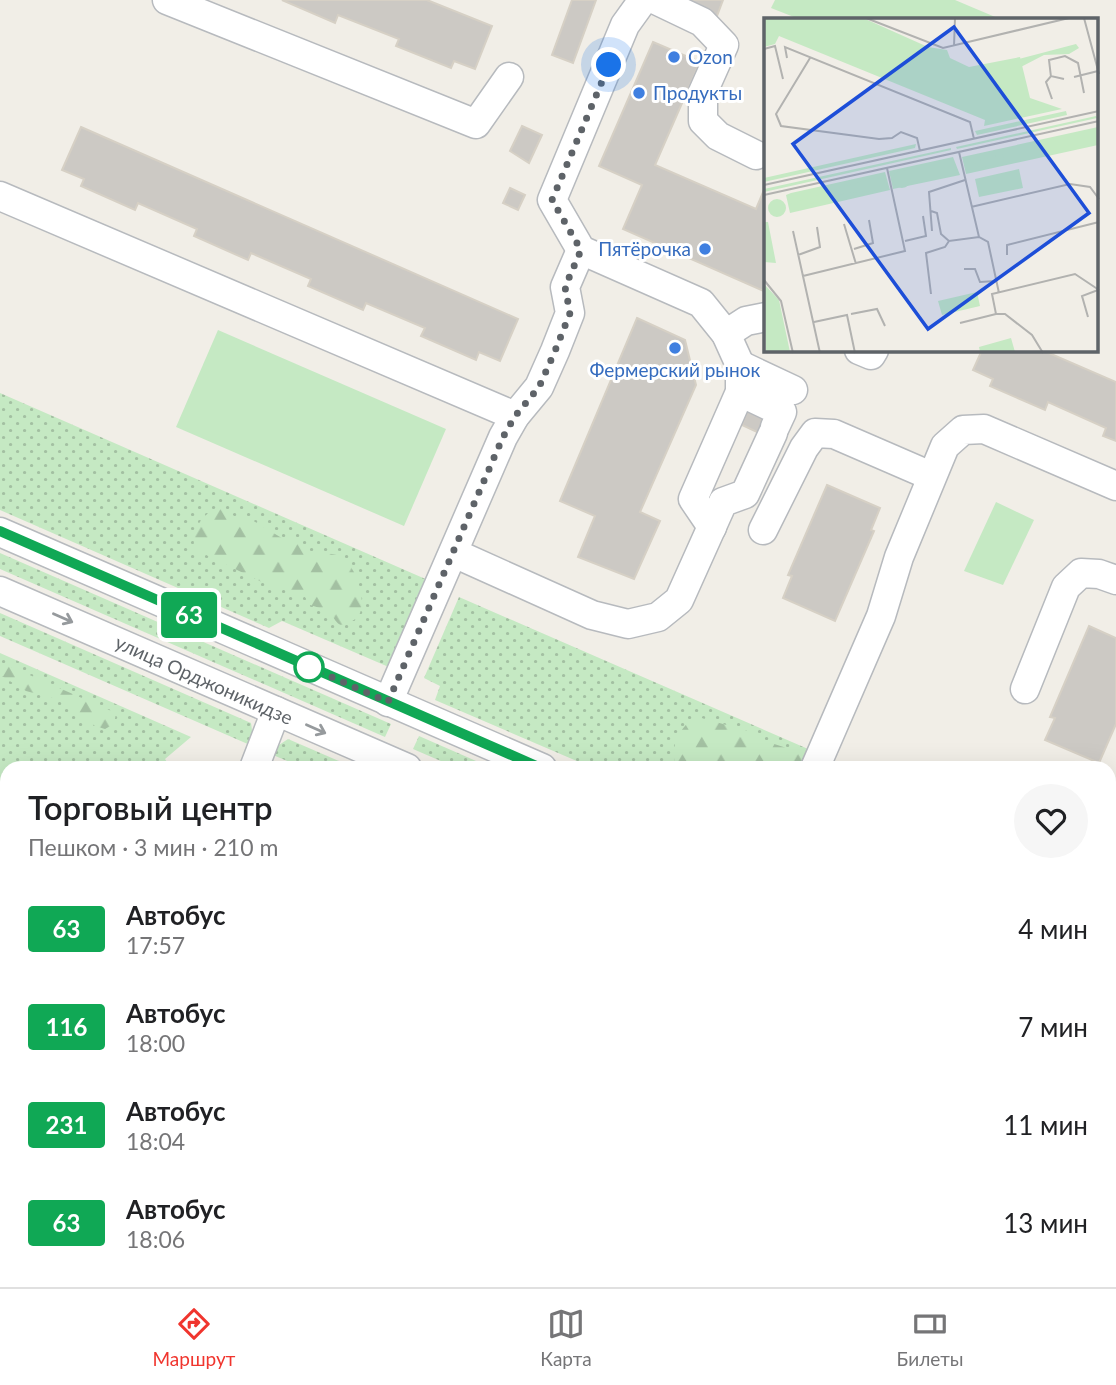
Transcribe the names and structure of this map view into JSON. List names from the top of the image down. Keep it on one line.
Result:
{"streets":{"street":["улица Орджоникидзе"]},"places":["Ozon","Продукты","Пятёрочка","Фермерский рынок"],"lines":["bus line 63"],"page":{"on_map":"63","heading":["Торговый центр","Пешком · 3 мин · 210 m"],"list":[{"mark":"63","name":"Автобус","note":"17:57","value":"4 мин"},{"mark":"116","name":"Автобус","note":"18:00","value":"7 мин"},{"mark":"231","name":"Автобус","note":"18:04","value":"11 мин"},{"mark":"63","name":"Автобус","note":"18:06","value":"13 мин"}],"tabs":["Маршрут","Карта","Билеты"]}}
